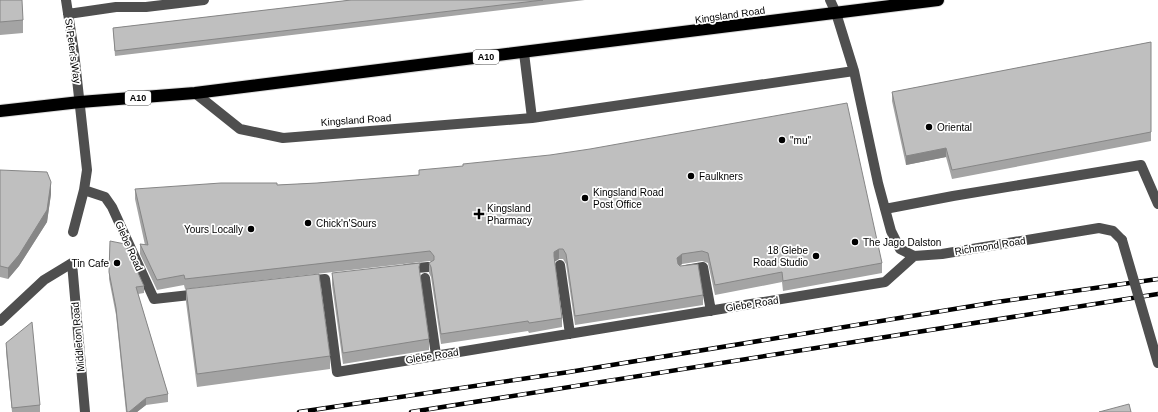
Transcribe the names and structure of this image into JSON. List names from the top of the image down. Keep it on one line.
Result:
{"streets":{"highway":["Kingsland Road","A10"],"street":["St Peter's Way","Glebe Road","Richmond Road","Middleton Road"]},"crossings":[["Kingsland Road","St Peter's Way"],["Glebe Road","Richmond Road"]],"places":{"other":["Oriental","\"mu\"","Faulkners","Kingsland Road Post Office","Chick'n'Sours","Yours Locally","The Jago Dalston","18 Glebe Road Studio","Tin Cafe"],"health":["Kingsland Pharmacy"]}}
